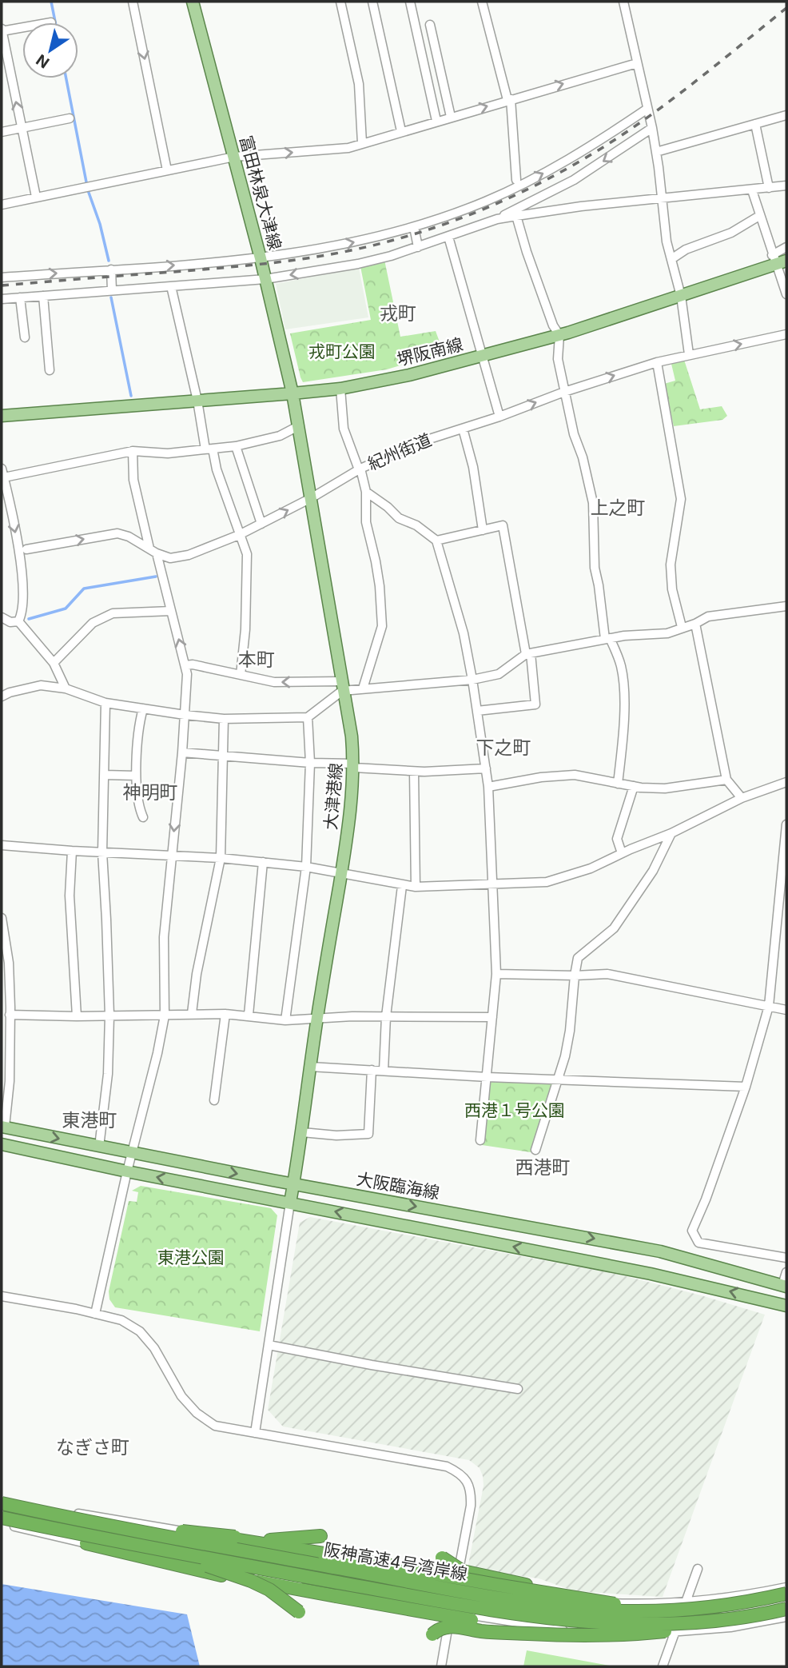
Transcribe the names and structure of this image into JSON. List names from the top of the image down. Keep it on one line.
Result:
{"streets":{"highway":["阪神高速4号湾岸線"],"main road":["富田林泉大津線","堺阪南線","大津港線","大阪臨海線"],"street":["紀州街道"]},"crossings":[["富田林泉大津線","堺阪南線"],["富田林泉大津線","大津港線"],["堺阪南線","大津港線"],["紀州街道","大津港線"],["大津港線","大阪臨海線"]],"one_way":["紀州街道"],"districts":["戎町","上之町","本町","下之町","神明町","東港町","西港町","なぎさ町"],"parks":["戎町公園","西港１号公園","東港公園"],"north":"bottom left"}
